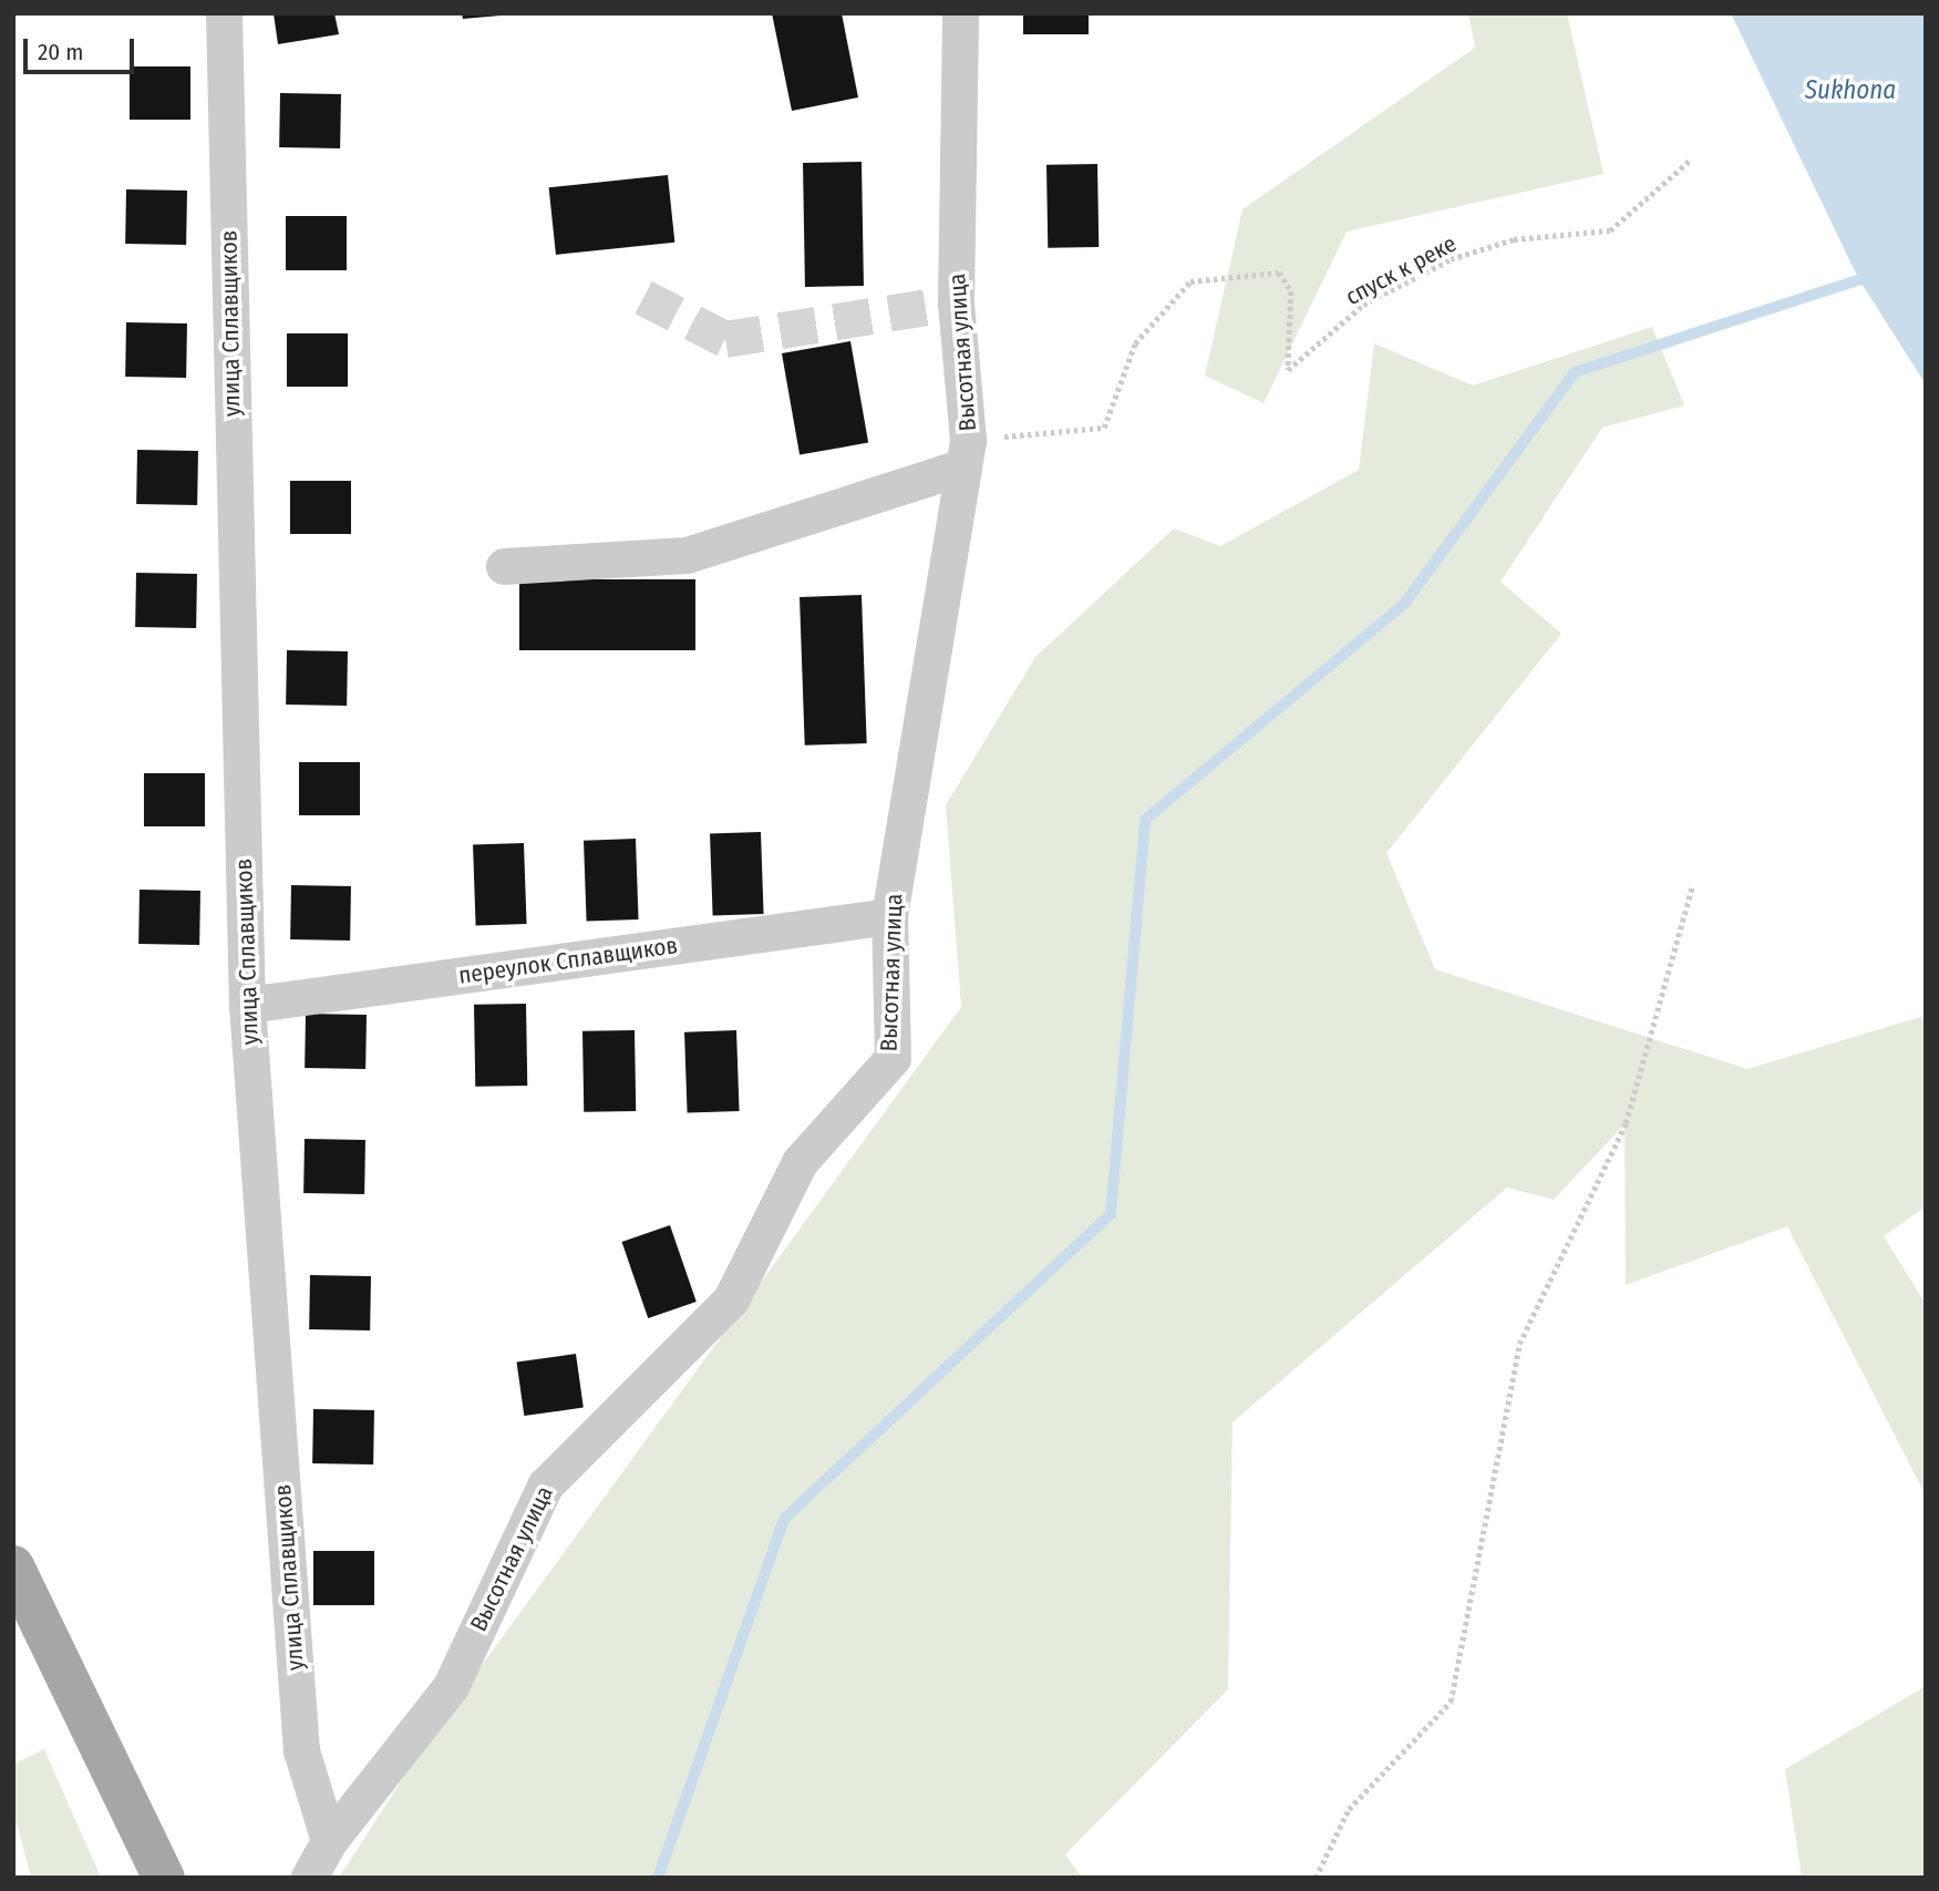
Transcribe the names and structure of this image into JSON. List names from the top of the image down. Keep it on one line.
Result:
{"streets":{"street":["улица Сплавщиков","Высотная улица","переулок Сплавщиков"],"path":["спуск к реке"]},"crossings":[["спуск к реке","Высотная улица"],["улица Сплавщиков","Высотная улица"],["улица Сплавщиков","переулок Сплавщиков"],["Высотная улица","переулок Сплавщиков"]],"water":["Sukhona"],"scale_bar":"20 m"}
